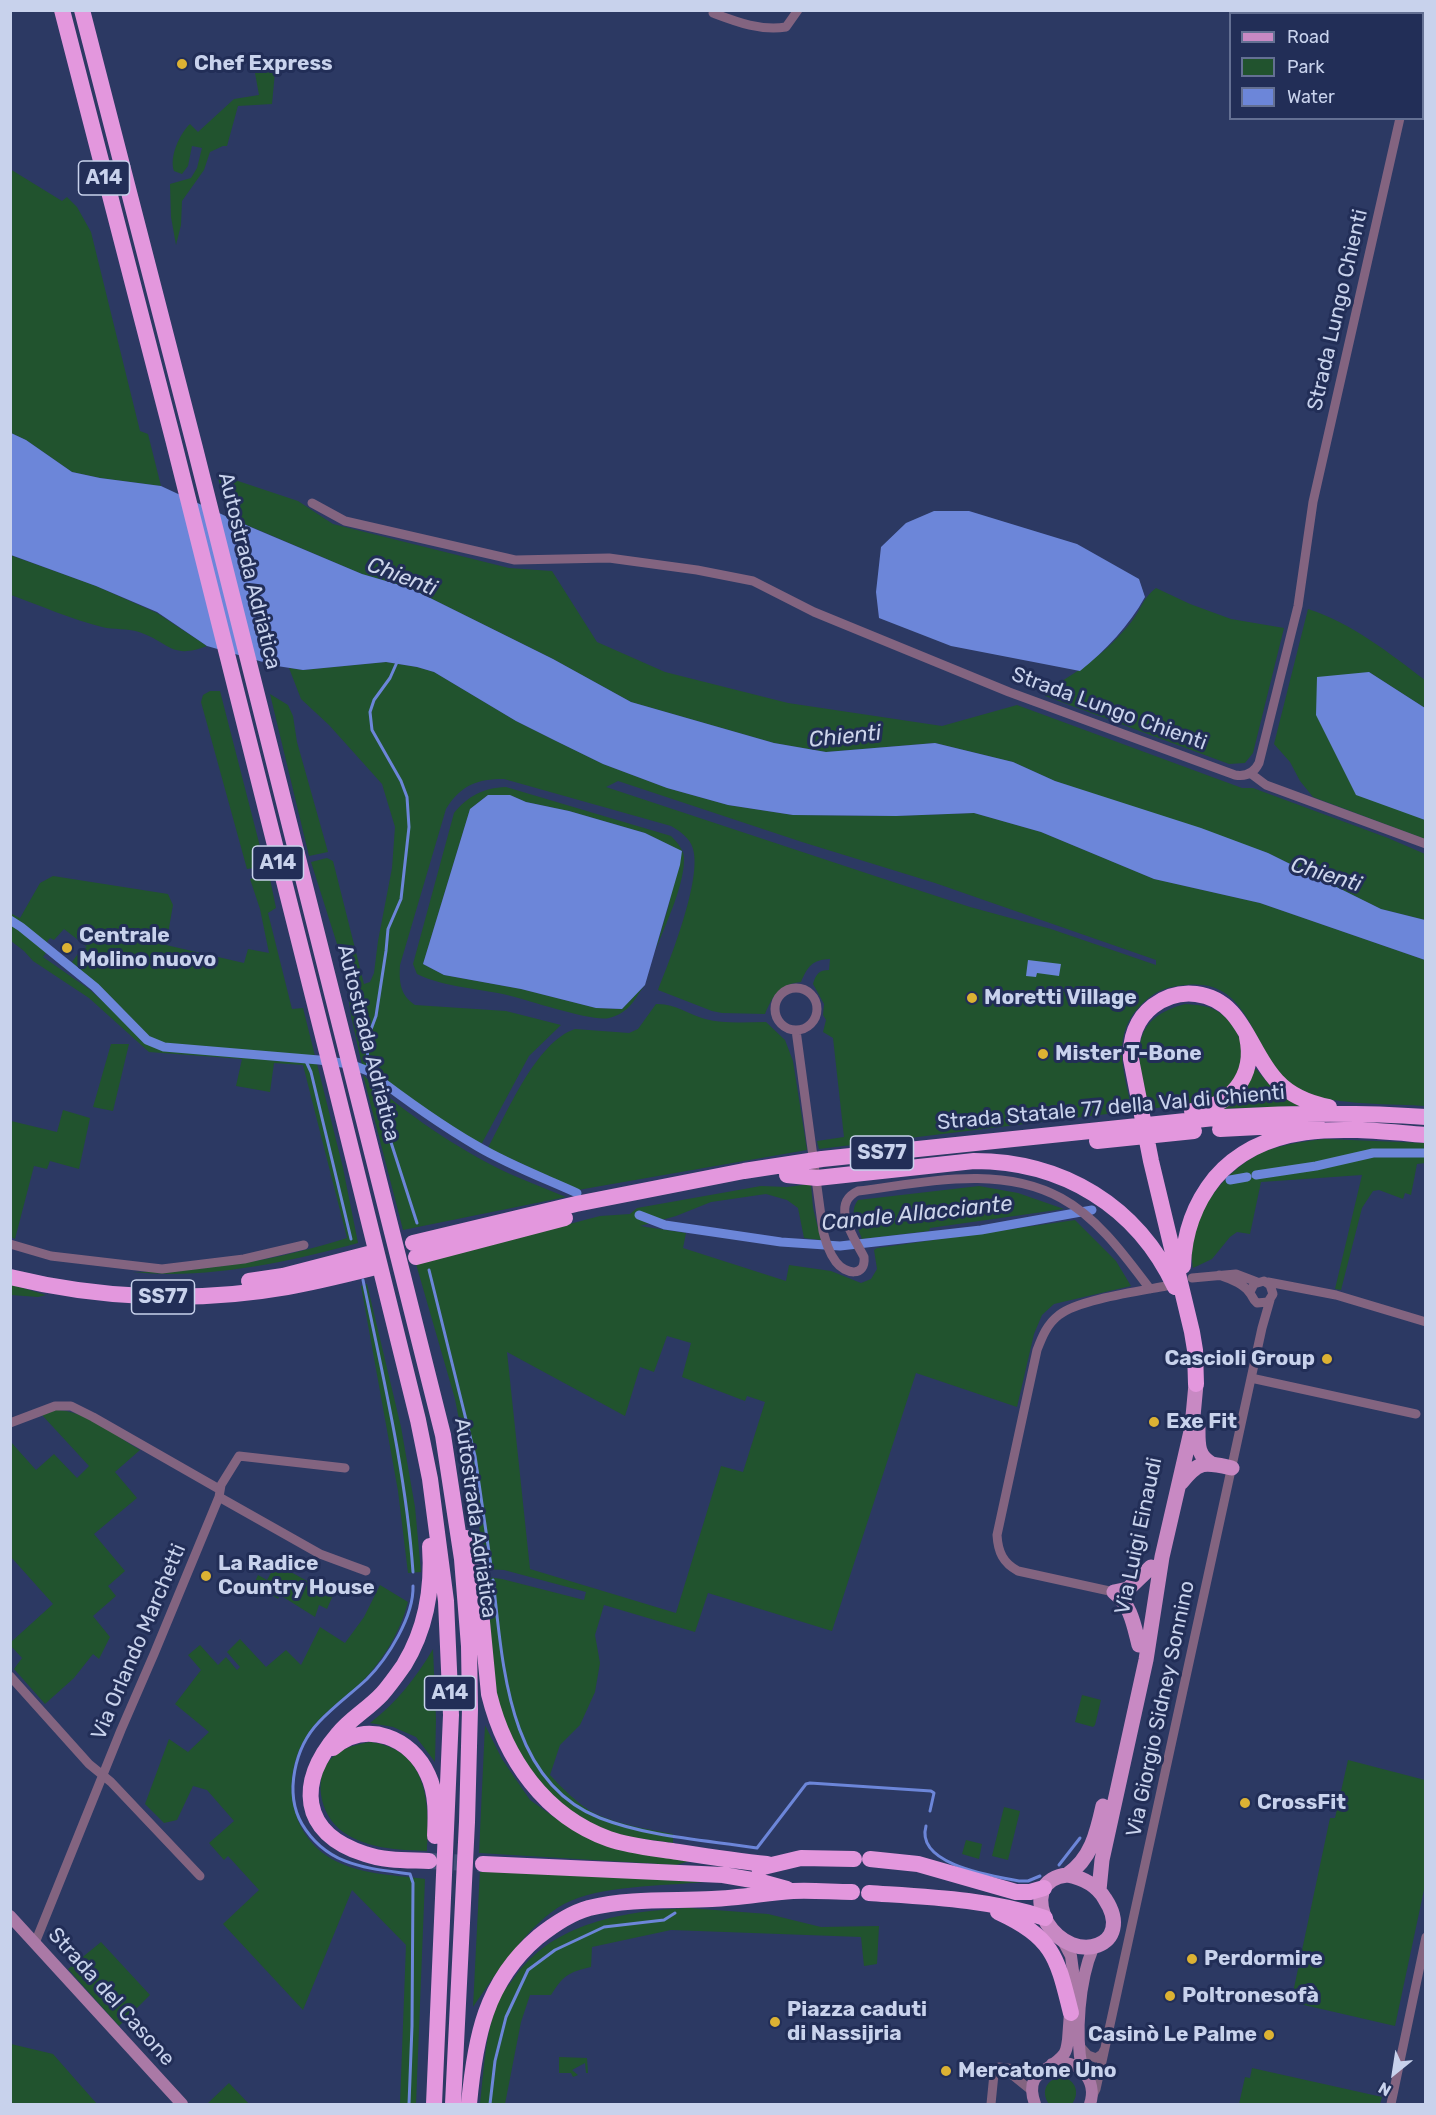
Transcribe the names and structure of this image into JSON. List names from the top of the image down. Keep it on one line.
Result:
{"streets":{"highway":["A14","Autostrada Adriatica","Strada Statale 77 della Val di Chienti","SS77"],"main road":["Via Luigi Einaudi","Strada del Casone"],"street":["Strada Lungo Chienti","Via Orlando Marchetti","Via Giorgio Sidney Sonnino"]},"crossings":[["Via Orlando Marchetti","Strada del Casone"]],"water":["Chienti","Canale Allacciante"],"places":["Chef Express","Centrale Molino nuovo","Moretti Village","Mister T-Bone","Cascioli Group","Exe Fit","La Radice Country House","CrossFit","Perdormire","Poltronesofà","Piazza caduti di Nassijria","Casinò Le Palme","Mercatone Uno"],"legend":["Road","Park","Water"],"north":"bottom left"}
